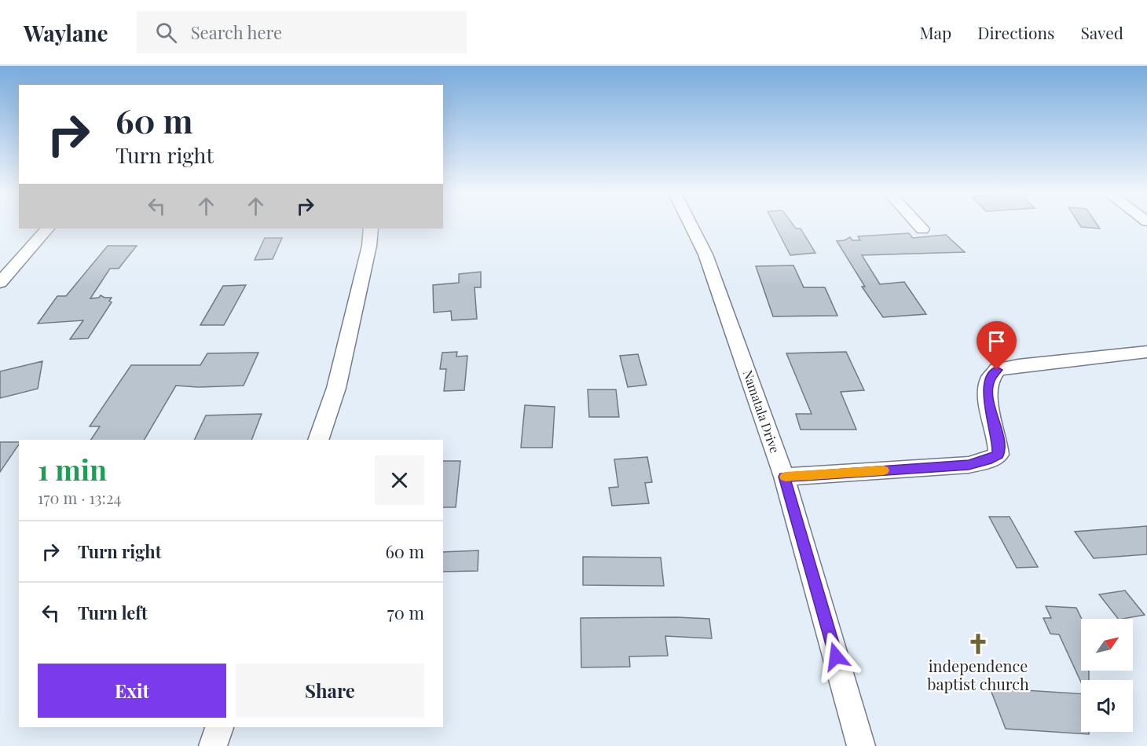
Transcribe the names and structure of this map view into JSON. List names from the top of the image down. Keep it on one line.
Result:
{"streets":{"street":["Namatala Drive"]},"places":{"church":["independence baptist church"]},"north":"top right","page":{"header":"Waylane","search":"Search here","nav":["Map","Directions","Saved"],"turn":["60 m","Turn right"],"heading":["1 min","170 m · 13:24"],"list":[{"name":"Turn right","value":"60 m"},{"name":"Turn left","value":"70 m"}],"buttons":["Exit","Share"]}}
